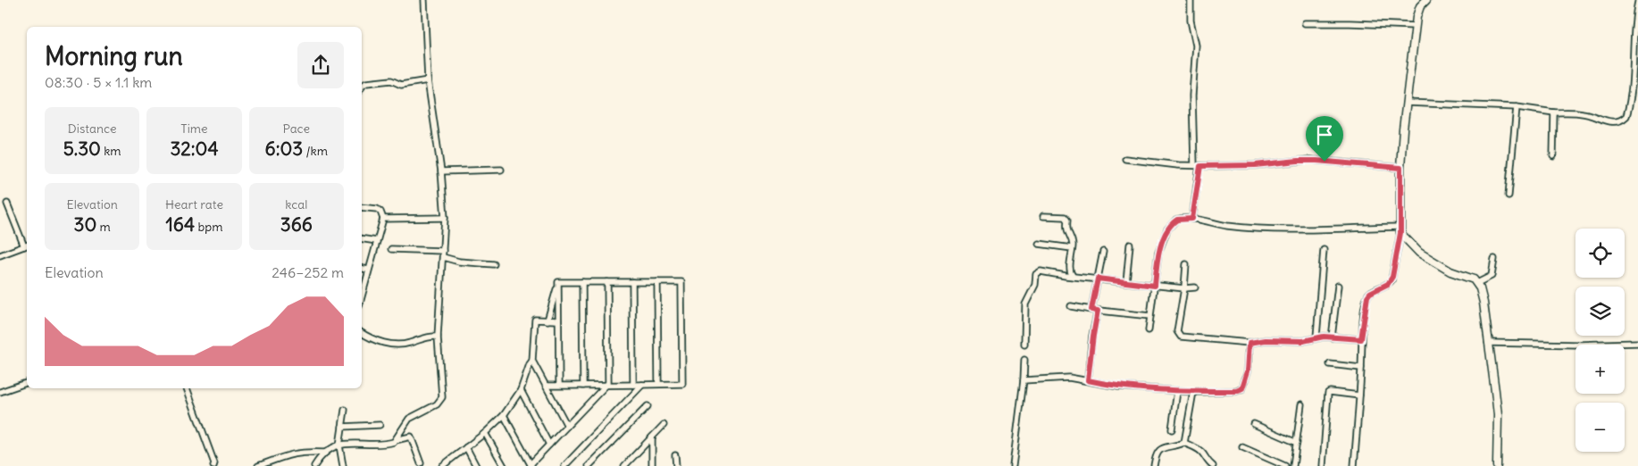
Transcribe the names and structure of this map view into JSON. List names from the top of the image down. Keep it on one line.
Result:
{"page":{"heading":["Morning run","08:30 · 5 × 1.1 km"],"stats":[["Distance","5.30 km"],["Time","32:04"],["Pace","6:03 /km"],["Elevation","30 m"],["Heart rate","164 bpm"],["kcal","366"]],"map_buttons":["+","−"],"chart":["Elevation","246–252 m"]}}
